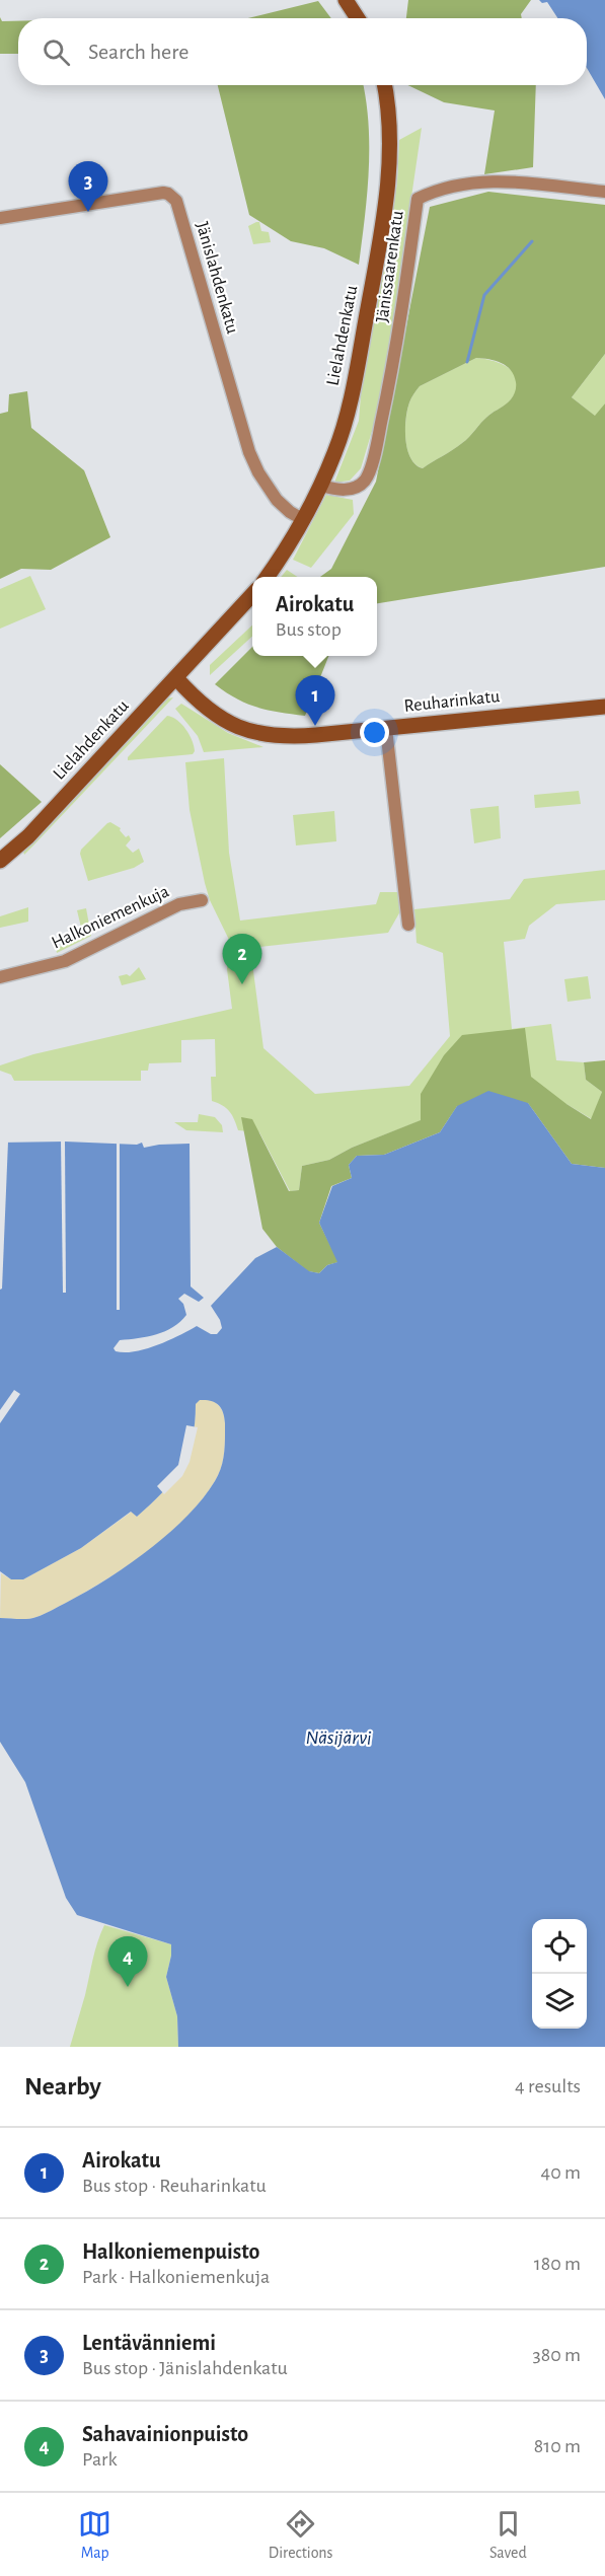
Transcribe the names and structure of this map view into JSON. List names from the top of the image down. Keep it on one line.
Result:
{"streets":{"street":["Jänissaarenkatu","Jänislahdenkatu","Lielahdenkatu","Reuharinkatu","Halkoniemenkuja"]},"crossings":[["Jänissaarenkatu","Lielahdenkatu"],["Jänislahdenkatu","Lielahdenkatu"],["Lielahdenkatu","Reuharinkatu"]],"water":["Näsijärvi"],"page":{"search":"Search here","pins":["3","1","2","4"],"popup":["Airokatu","Bus stop"],"heading":["Nearby","4 results"],"list":[{"mark":"1","name":"Airokatu","note":"Bus stop · Reuharinkatu","value":"40 m"},{"mark":"2","name":"Halkoniemenpuisto","note":"Park · Halkoniemenkuja","value":"180 m"},{"mark":"3","name":"Lentävänniemi","note":"Bus stop · Jänislahdenkatu","value":"380 m"},{"mark":"4","name":"Sahavainionpuisto","note":"Park","value":"810 m"}],"nav":["Map","Directions","Saved"]}}
